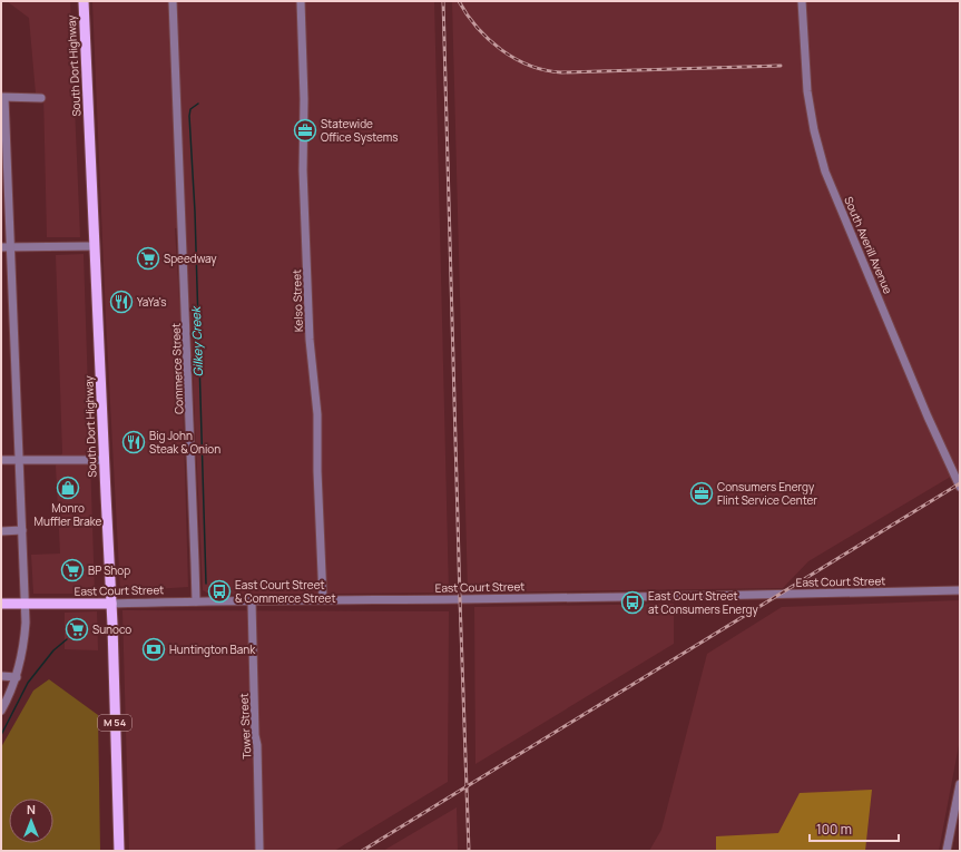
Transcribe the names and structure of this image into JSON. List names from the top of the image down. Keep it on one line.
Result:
{"streets":{"main road":["South Dort Highway","East Court Street","M 54"],"street":["South Averill Avenue","Kelso Street","Commerce Street","Tower Street"]},"crossings":[["South Dort Highway","East Court Street"],["Kelso Street","East Court Street"],["Commerce Street","East Court Street"],["East Court Street","Tower Street"]],"water":["Gilkey Creek"],"places":{"office":["Statewide Office Systems","Consumers Energy Flint Service Center"],"supermarket":["Speedway","BP Shop","Sunoco"],"restaurant":["YaYa's","Big John Steak & Onion"],"shop":["Monro Muffler Brake"],"bus stop":["East Court Street & Commerce Street","East Court Street at Consumers Energy"],"bank":["Huntington Bank"]},"scale_bar":"100 m","north":"top"}
